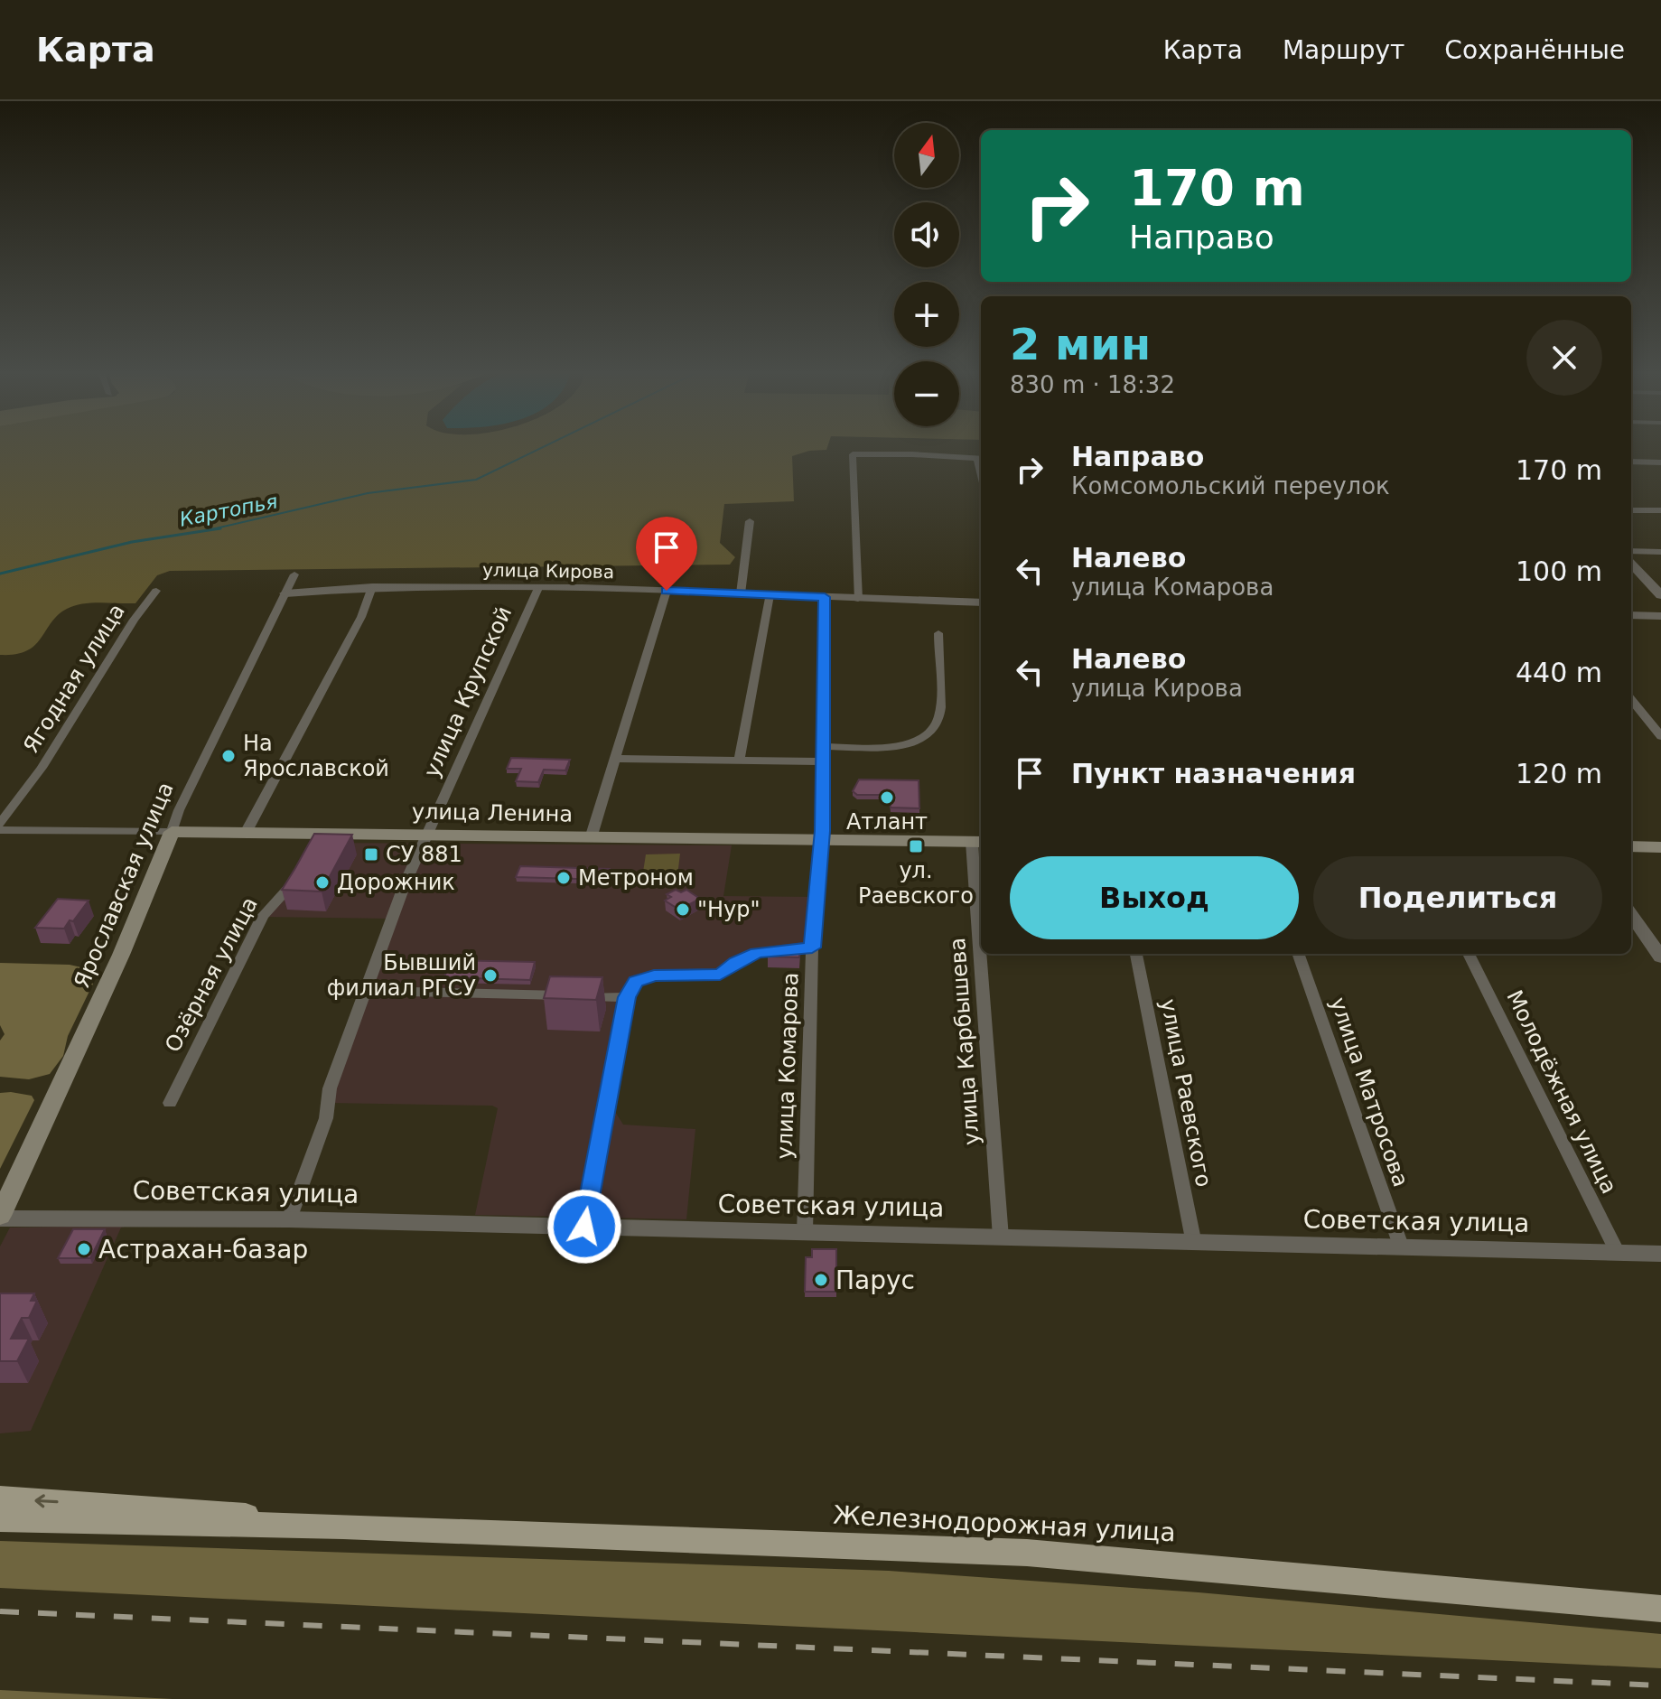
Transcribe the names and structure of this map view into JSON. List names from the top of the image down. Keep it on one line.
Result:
{"streets":{"main road":["улица Ленина","Ярославская улица","Железнодорожная улица"],"street":["улица Кирова","Ягодная улица","улица Крупской","Озёрная улица","улица Карбышева","улица Комарова","улица Матросова","Молодёжная улица","улица Раевского","Советская улица"]},"crossings":[["улица Кирова","улица Крупской"],["улица Кирова","Ярославская улица"],["улица Кирова","улица Комарова"],["улица Крупской","улица Ленина"],["улица Крупской","Советская улица"],["улица Ленина","Ярославская улица"],["улица Ленина","улица Карбышева"],["улица Ленина","улица Комарова"],["Ярославская улица","Советская улица"],["улица Карбышева","Советская улица"],["улица Комарова","Советская улица"],["улица Матросова","Советская улица"],["Молодёжная улица","Советская улица"],["улица Раевского","Советская улица"]],"water":["Картопья"],"places":{"other":["На Ярославской","Атлант","Метроном","Дорожник","\"Нур\"","Бывший филиал РГСУ","Астрахан-базар","Парус"],"transit":["ул. Раевского","СУ 881"]},"north":"top","page":{"header":"Карта","nav":["Карта","Маршрут","Сохранённые"],"map_buttons":["+","−"],"turn":["170 m","Направо"],"heading":["2 мин","830 m · 18:32"],"list":[{"name":"Направо","note":"Комсомольский переулок","value":"170 m"},{"name":"Налево","note":"улица Комарова","value":"100 m"},{"name":"Налево","note":"улица Кирова","value":"440 m"},{"name":"Пункт назначения","value":"120 m"}],"buttons":["Выход","Поделиться"]}}
